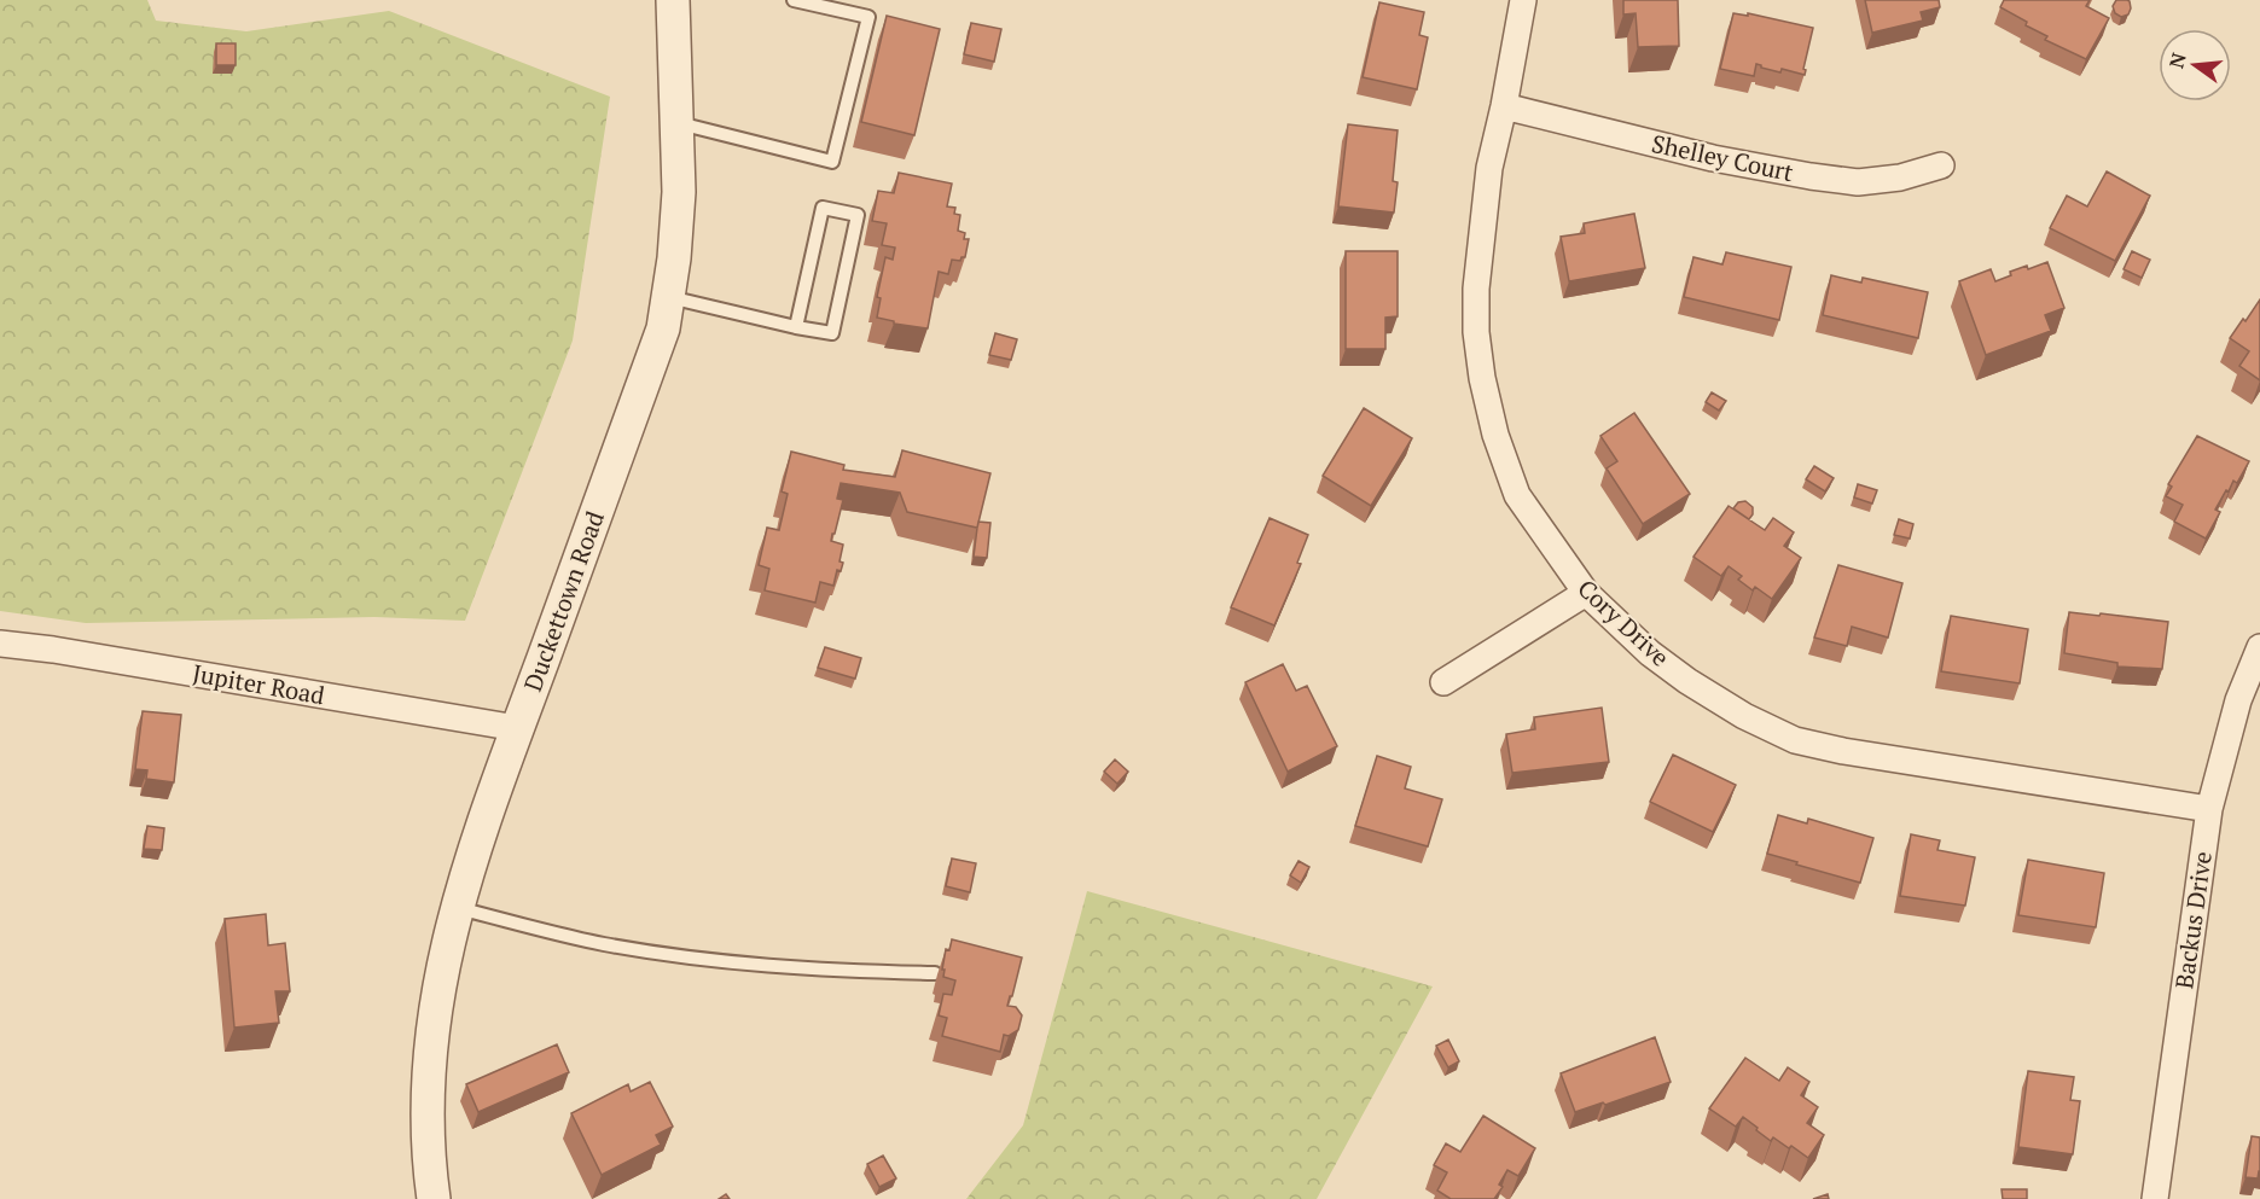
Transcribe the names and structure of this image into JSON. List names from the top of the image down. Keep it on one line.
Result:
{"streets":{"street":["Shelley Court","Duckettown Road","Cory Drive","Jupiter Road","Backus Drive"]},"crossings":[["Shelley Court","Cory Drive"],["Duckettown Road","Jupiter Road"],["Cory Drive","Backus Drive"]],"north":"left"}
